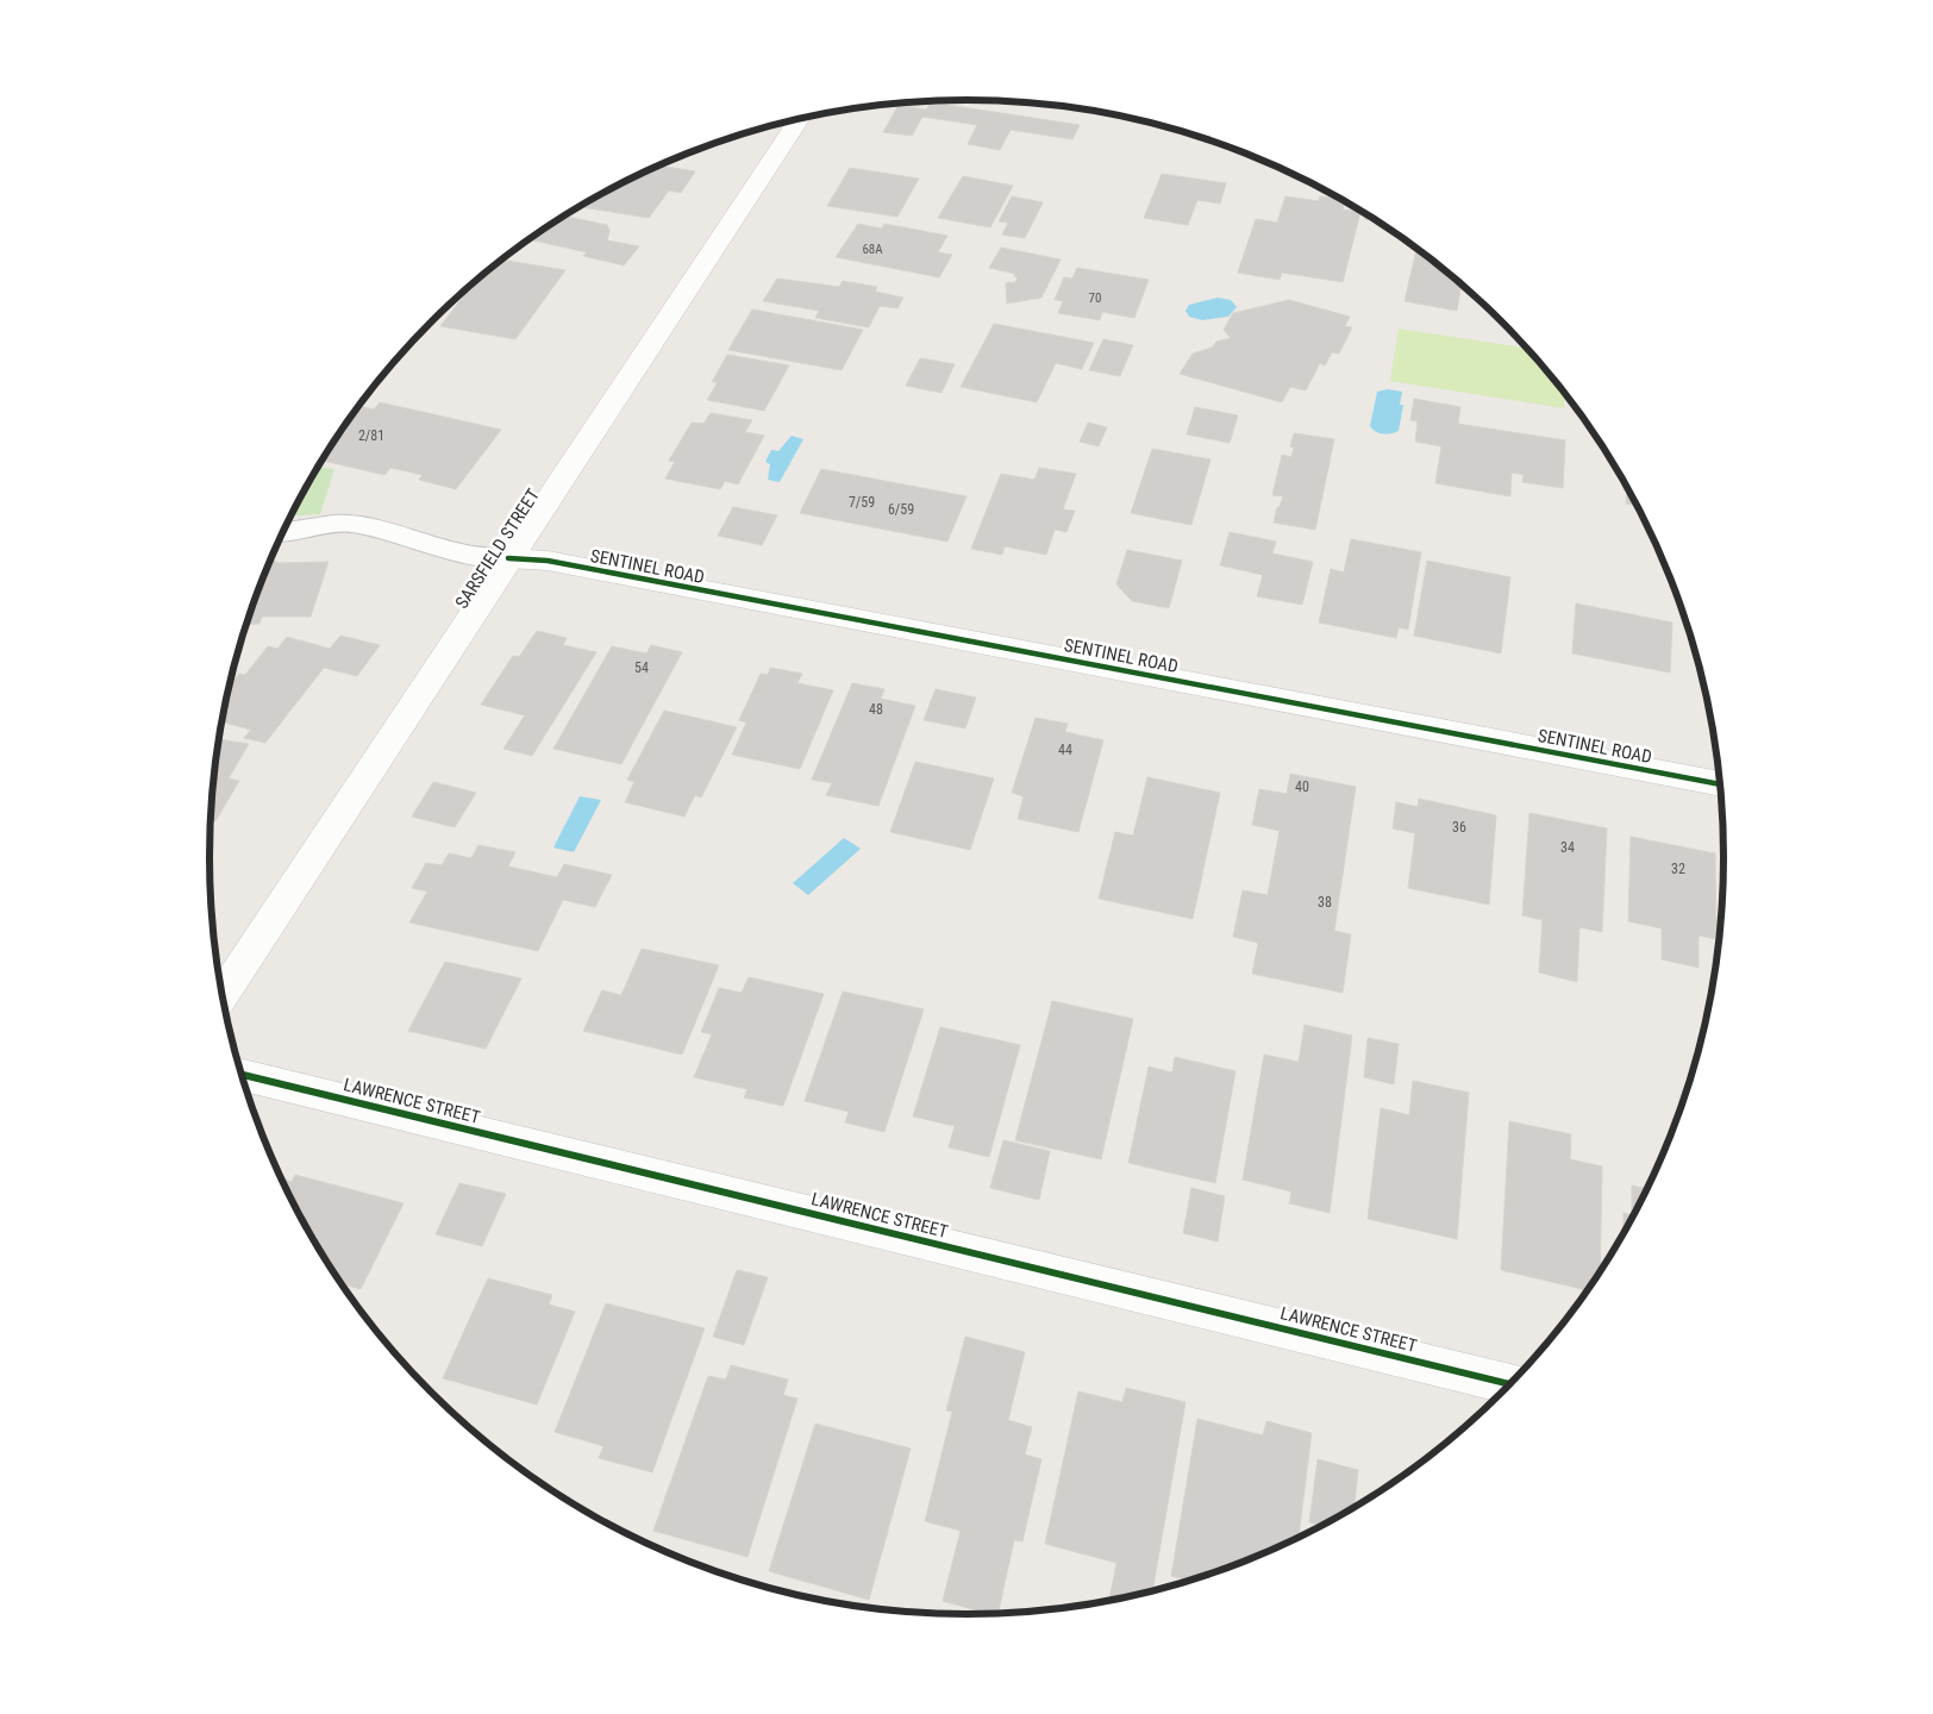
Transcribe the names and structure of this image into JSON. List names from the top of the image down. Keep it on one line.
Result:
{"streets":{"street":["SARSFIELD STREET","SENTINEL ROAD","LAWRENCE STREET"]},"crossings":[["SARSFIELD STREET","SENTINEL ROAD"]],"house_numbers":["68A","70","2/81","7/59","6/59","54","48","44","40","36","34","32","38"]}
